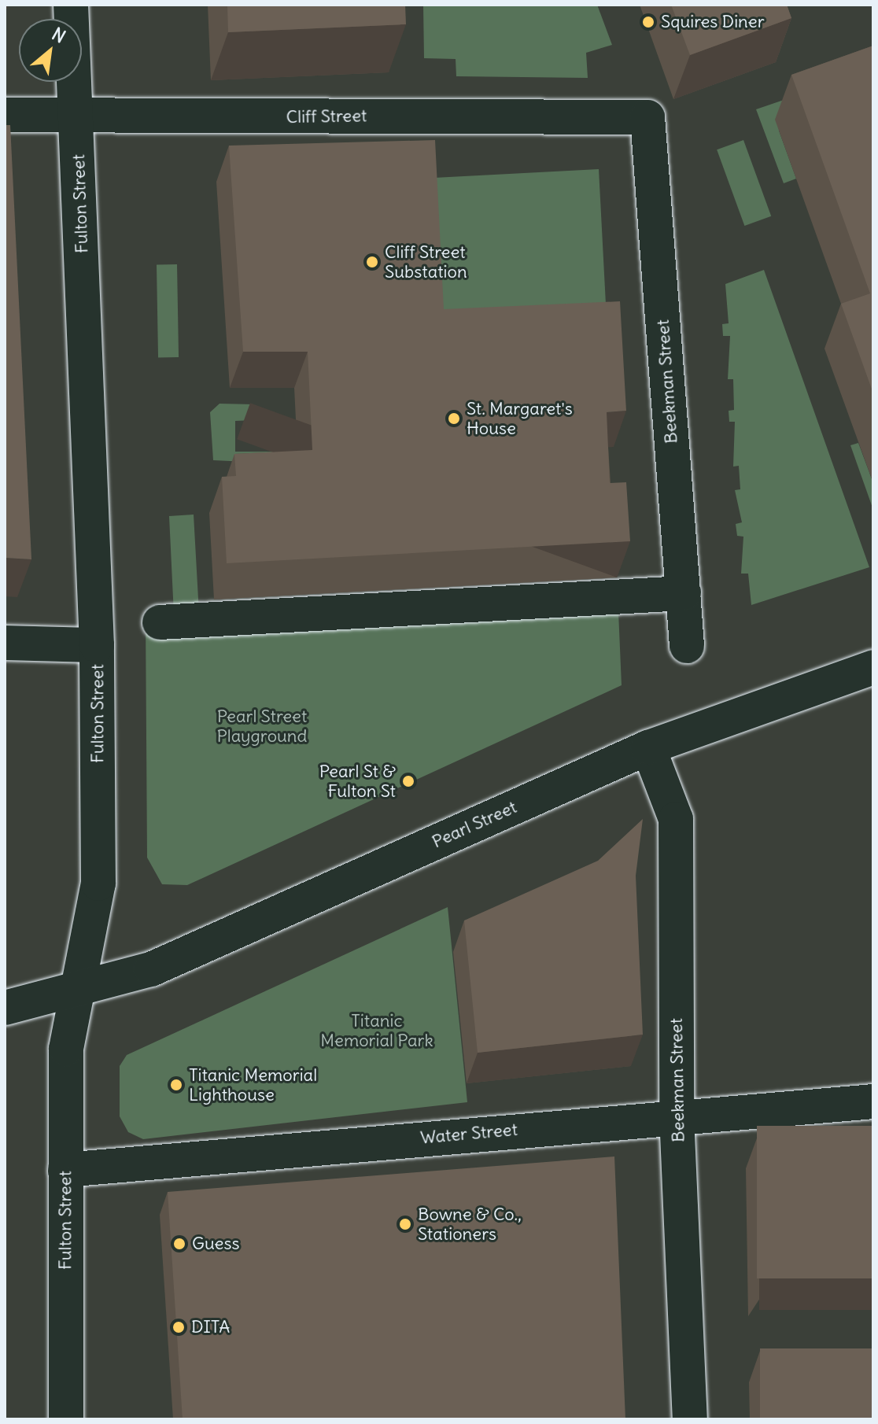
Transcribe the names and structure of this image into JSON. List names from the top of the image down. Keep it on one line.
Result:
{"streets":{"street":["Cliff Street","Fulton Street","Beekman Street","Pearl Street","Water Street"]},"crossings":[["Cliff Street","Fulton Street"],["Cliff Street","Beekman Street"],["Fulton Street","Pearl Street"],["Fulton Street","Water Street"],["Beekman Street","Pearl Street"],["Beekman Street","Water Street"]],"parks":["Pearl Street Playground","Titanic Memorial Park"],"places":["Squires Diner","Cliff Street Substation","St. Margaret's House","Pearl St & Fulton St","Titanic Memorial Lighthouse","Bowne & Co., Stationers","Guess","DITA"],"north":"top right"}
